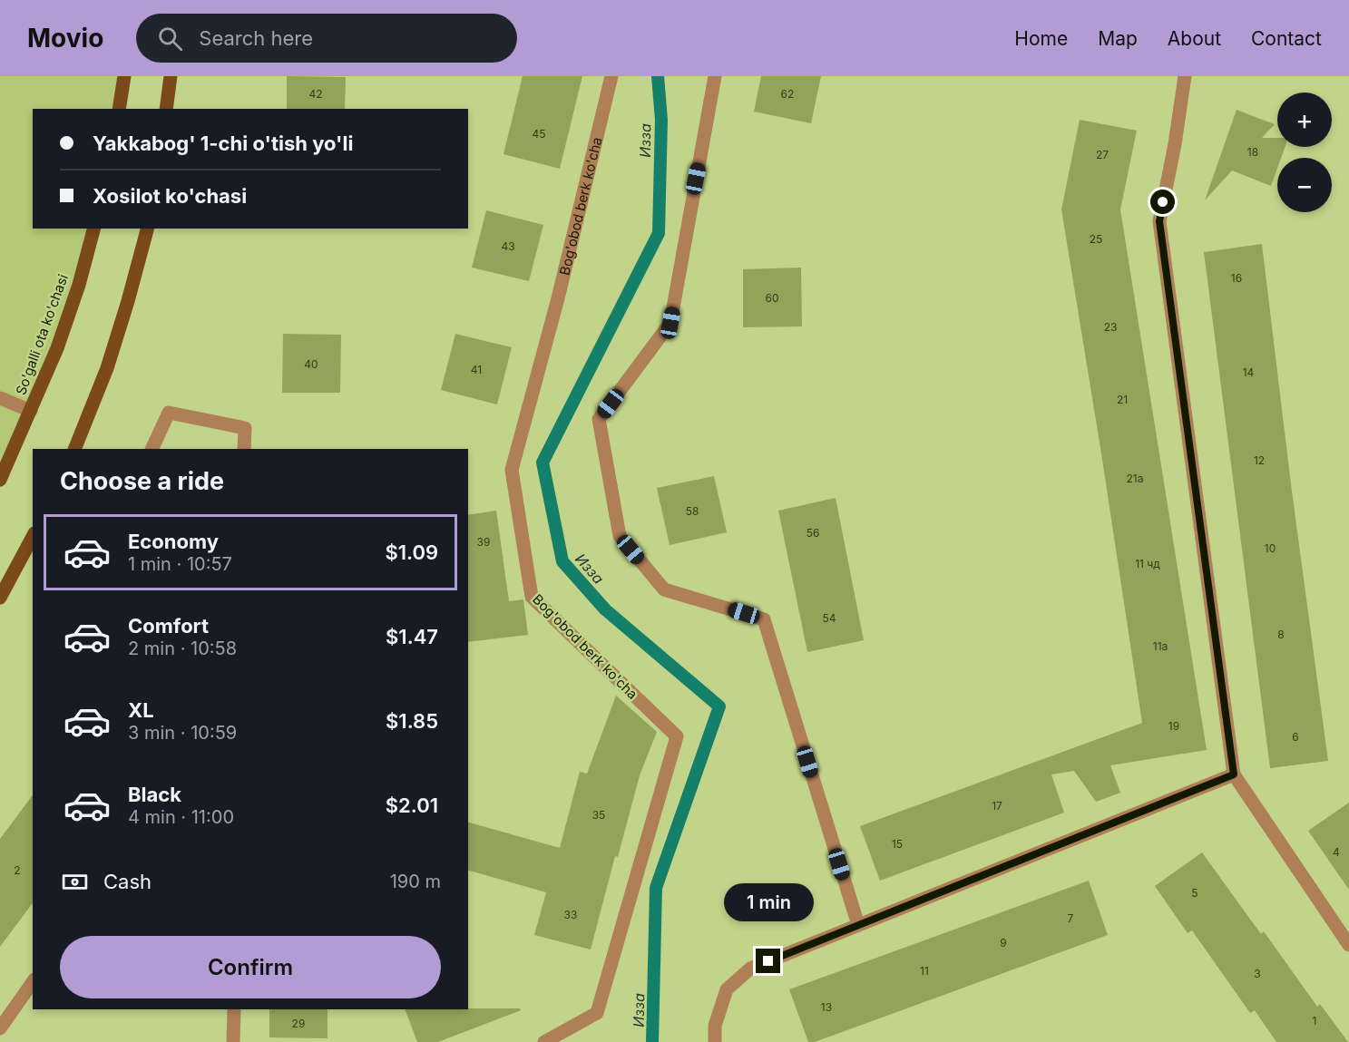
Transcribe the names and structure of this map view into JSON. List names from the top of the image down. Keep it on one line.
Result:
{"streets":{"main road":["So'galli ota ko'chasi"],"street":["Bog'obod berk ko'cha"]},"water":["Изза"],"house_numbers":["42","62","45","18","27","25","43","16","60","23","40","41","14","21","12","21a","58","56","39","10","11 чд","54","8","11a","19","6","17","35","15","4","2","5","33","7","9","11","3","13","1","29"],"page":{"header":"Movio","search":"Search here","nav":["Home","Map","About","Contact"],"map_buttons":["+","−"],"banner":["Yakkabog' 1-chi o'tish yo'li","Xosilot ko'chasi"],"heading":"Choose a ride","list":[{"name":"Economy","note":"1 min · 10:57","value":"$1.09"},{"name":"Comfort","note":"2 min · 10:58","value":"$1.47"},{"name":"XL","note":"3 min · 10:59","value":"$1.85"},{"name":"Black","note":"4 min · 11:00","value":"$2.01"}],"pay":["Cash","190 m"],"bubble":"1 min","buttons":"Confirm"}}
